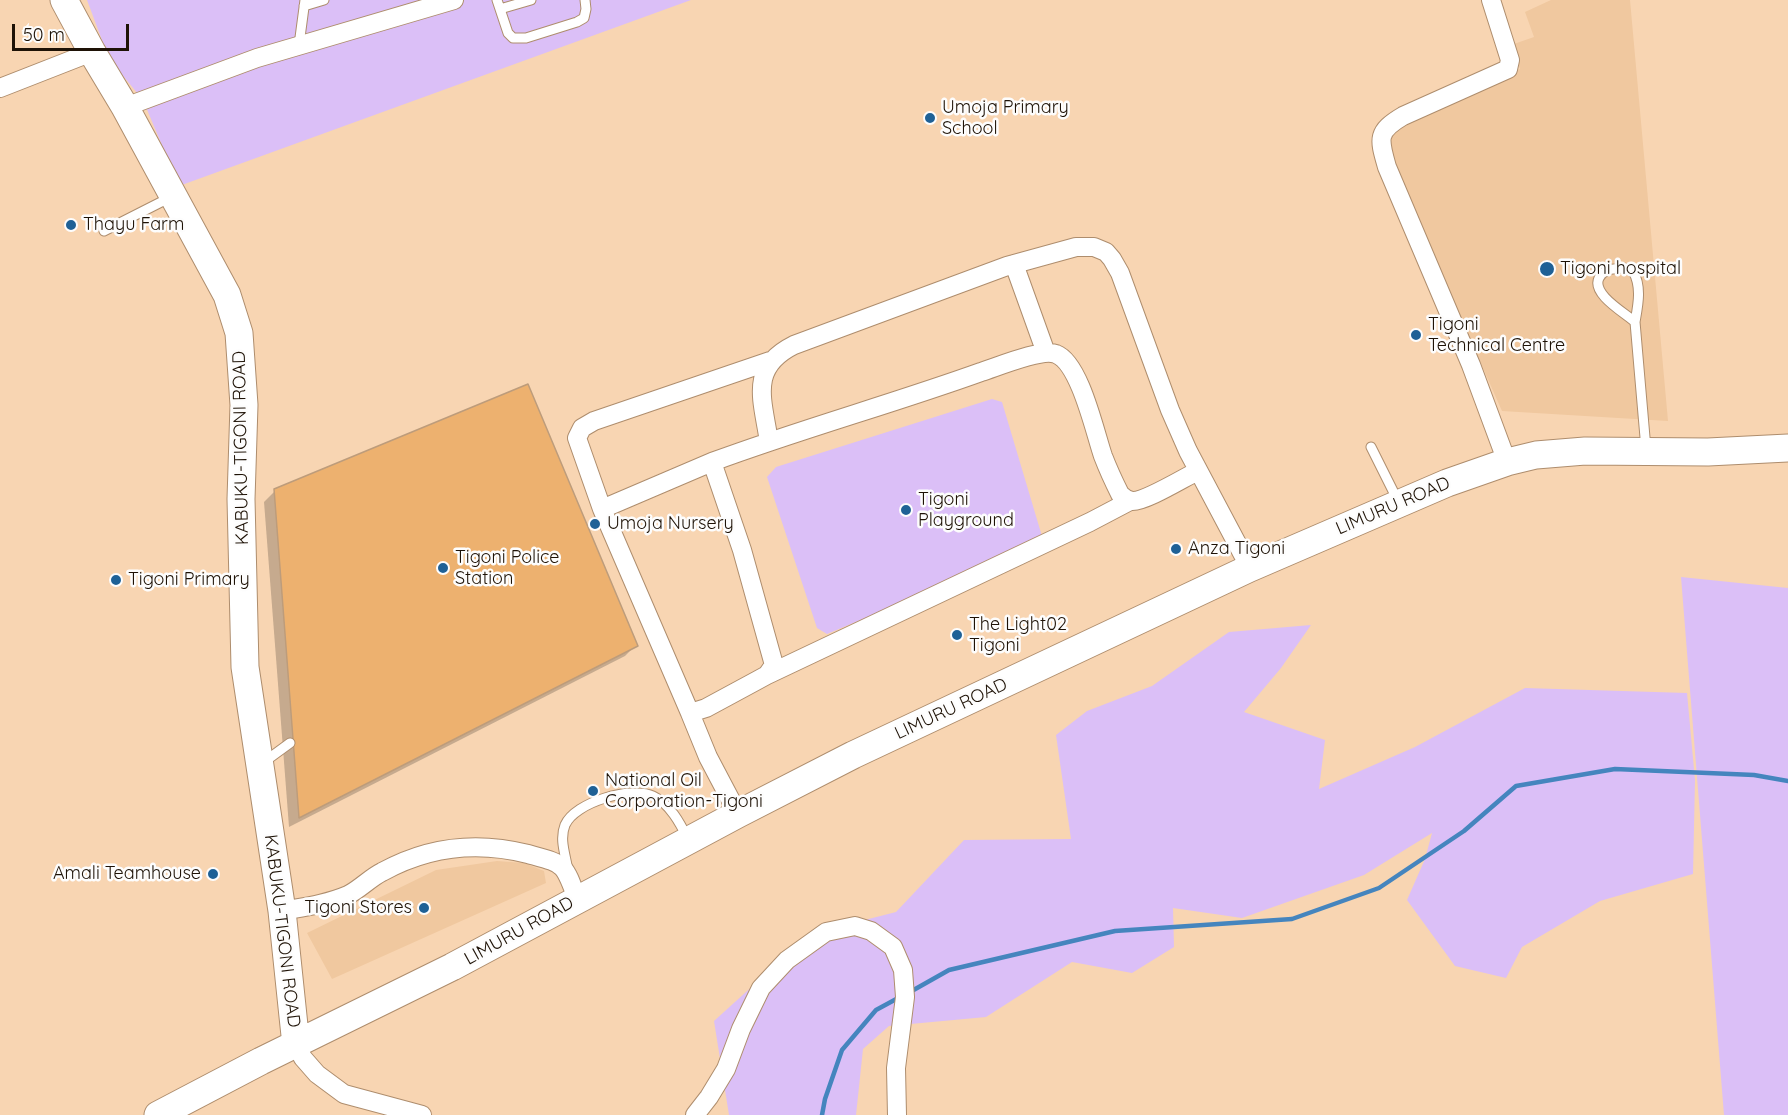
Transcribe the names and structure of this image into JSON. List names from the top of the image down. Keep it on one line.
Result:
{"streets":{"main road":["KABUKU-TIGONI ROAD","LIMURU ROAD"]},"crossings":[["KABUKU-TIGONI ROAD","LIMURU ROAD"]],"places":["Umoja Primary School","Thayu Farm","Tigoni hospital","Tigoni Technical Centre","Tigoni Playground","Umoja Nursery","Anza Tigoni","Tigoni Police Station","Tigoni Primary","The Light02 Tigoni","National Oil Corporation-Tigoni","Amali Teamhouse","Tigoni Stores"],"scale_bar":"50 m"}
